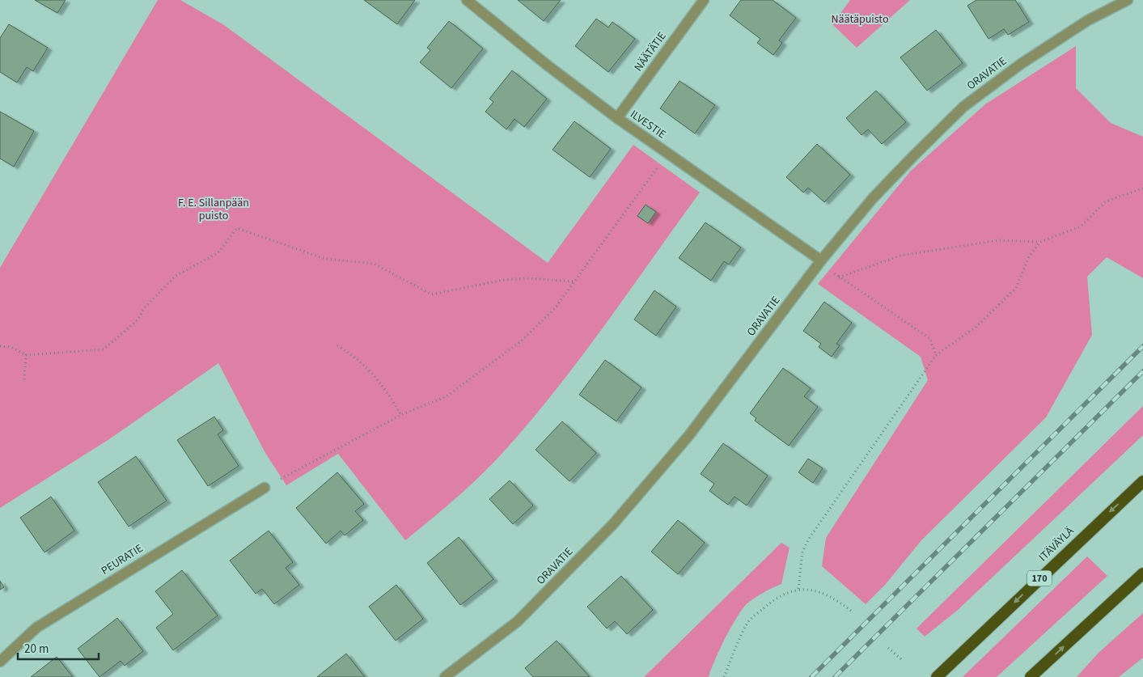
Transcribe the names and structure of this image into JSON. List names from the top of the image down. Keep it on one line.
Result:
{"streets":{"highway":["ITÄVÄYLÄ","170"],"street":["NÄÄTÄTIE","ORAVATIE","ILVESTIE","PEURATIE"]},"crossings":[["NÄÄTÄTIE","ILVESTIE"],["ORAVATIE","ILVESTIE"]],"parks":["Näätäpuisto","F. E. Sillanpään puisto"],"scale_bar":"20 m"}
